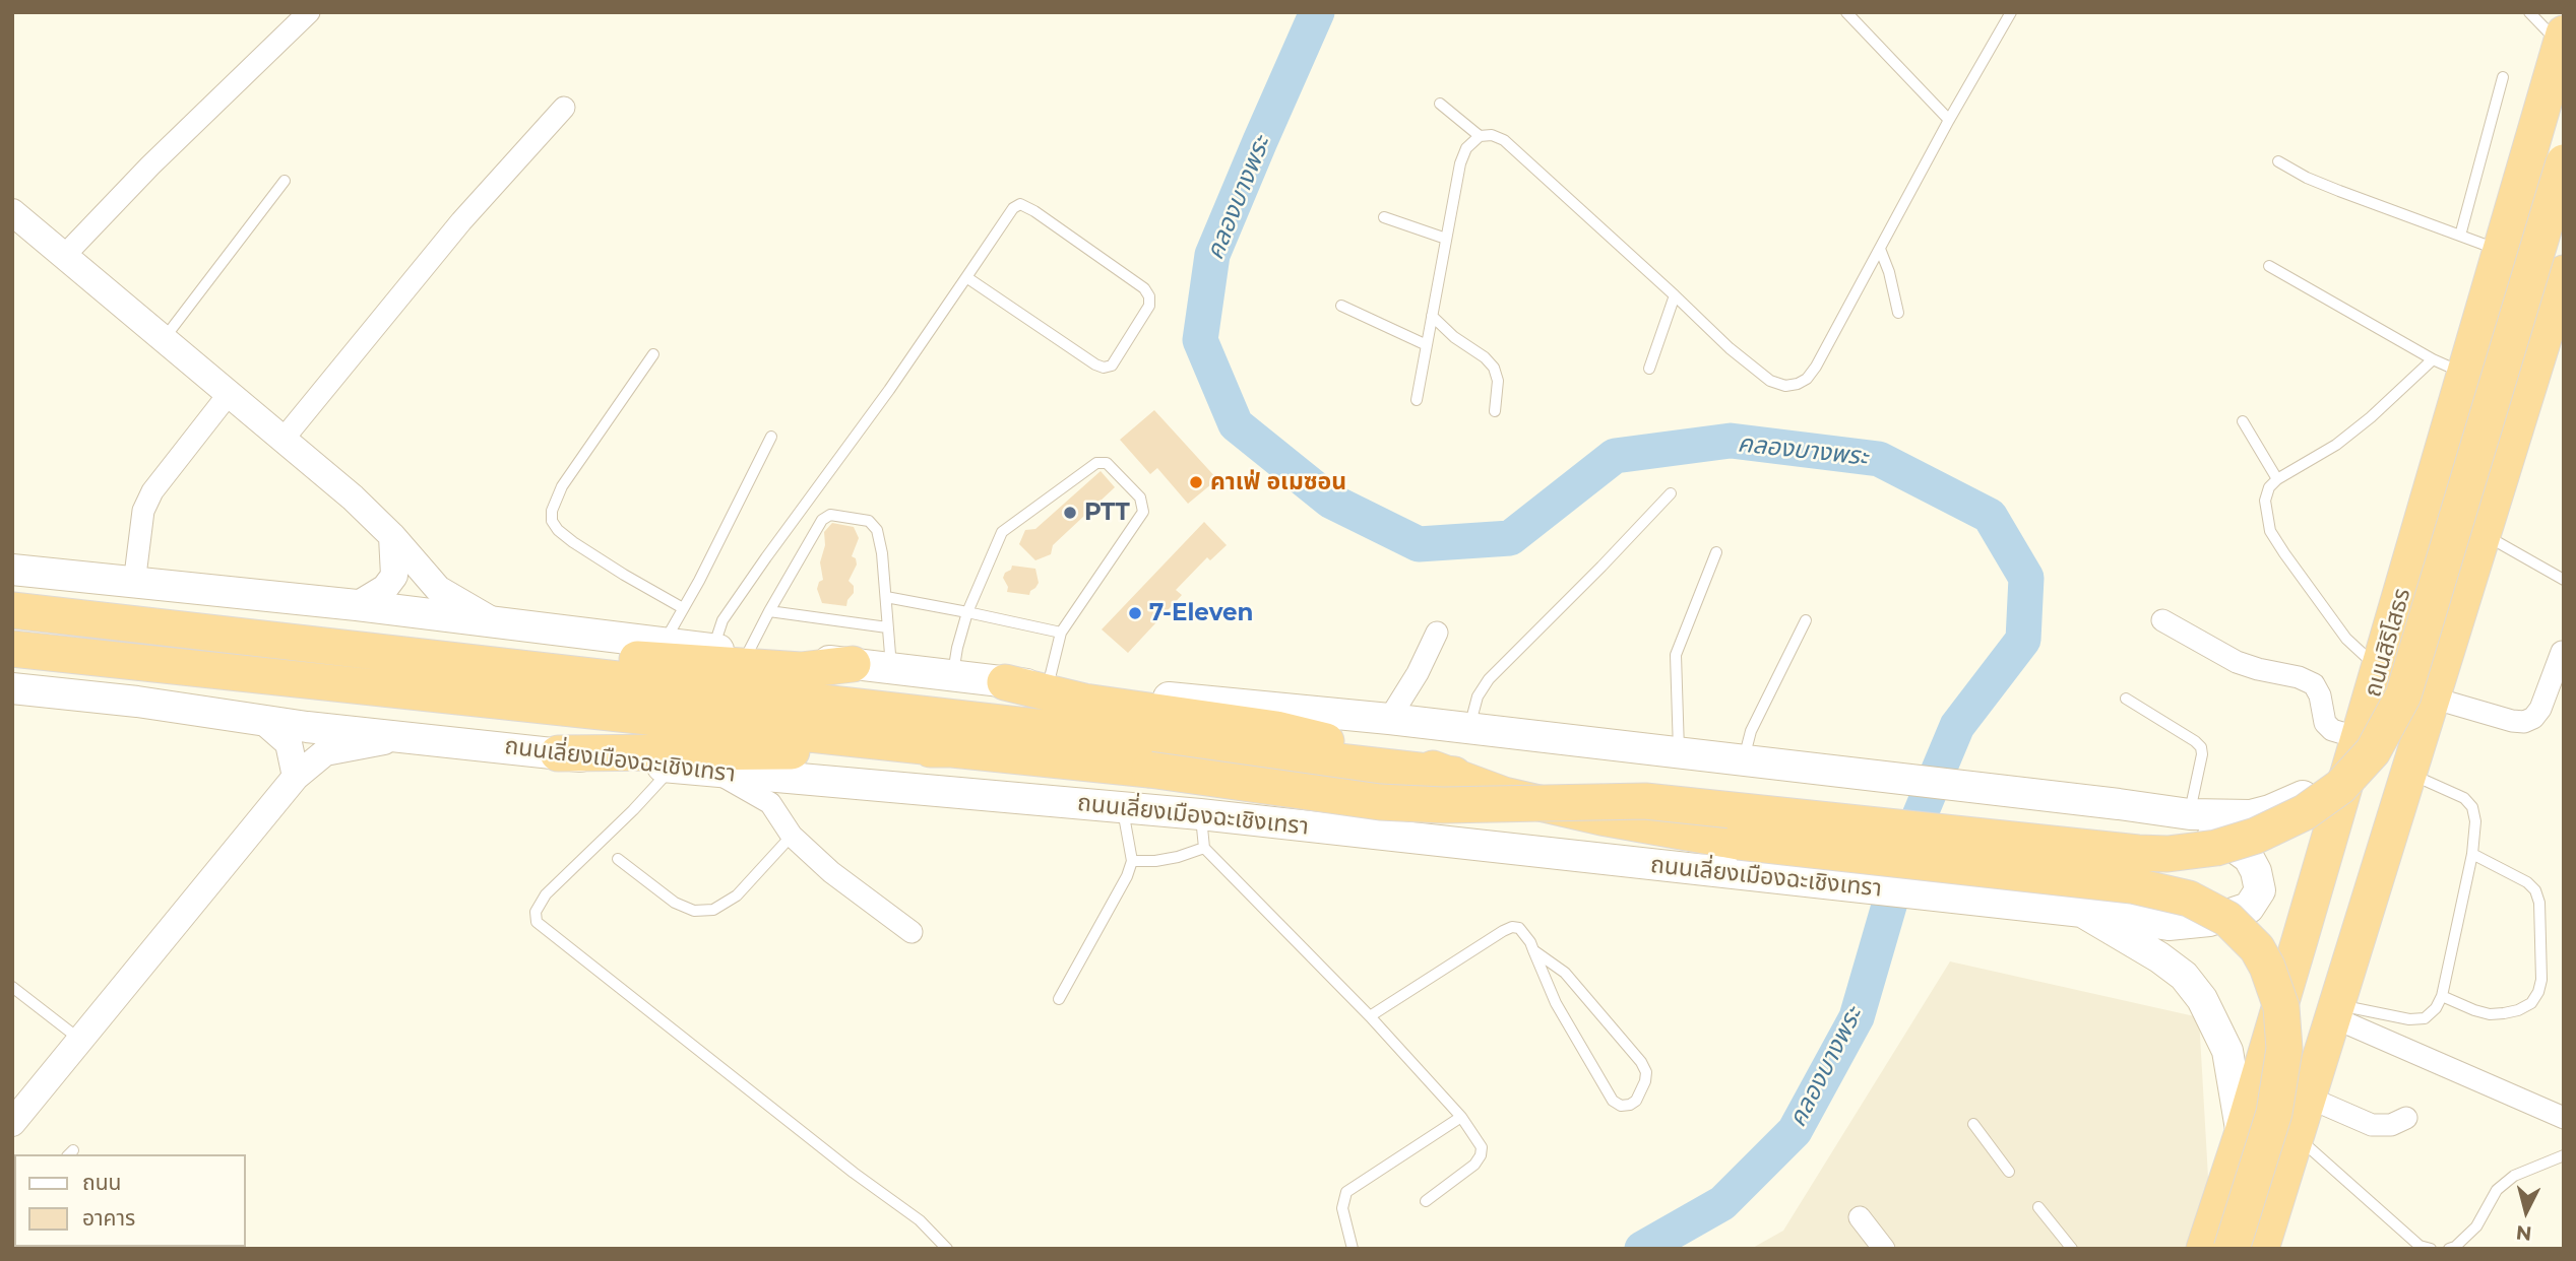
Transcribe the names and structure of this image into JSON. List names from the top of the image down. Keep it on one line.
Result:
{"streets":{"highway":["ถนนสิริโสธร","ถนนเลี่ยงเมืองฉะเชิงเทรา"]},"crossings":[["ถนนสิริโสธร","ถนนเลี่ยงเมืองฉะเชิงเทรา"]],"water":["คลองบางพระ"],"places":["คาเฟ่ อเมซอน","PTT","7-Eleven"],"legend":["ถนน","อาคาร"],"north":"bottom"}
